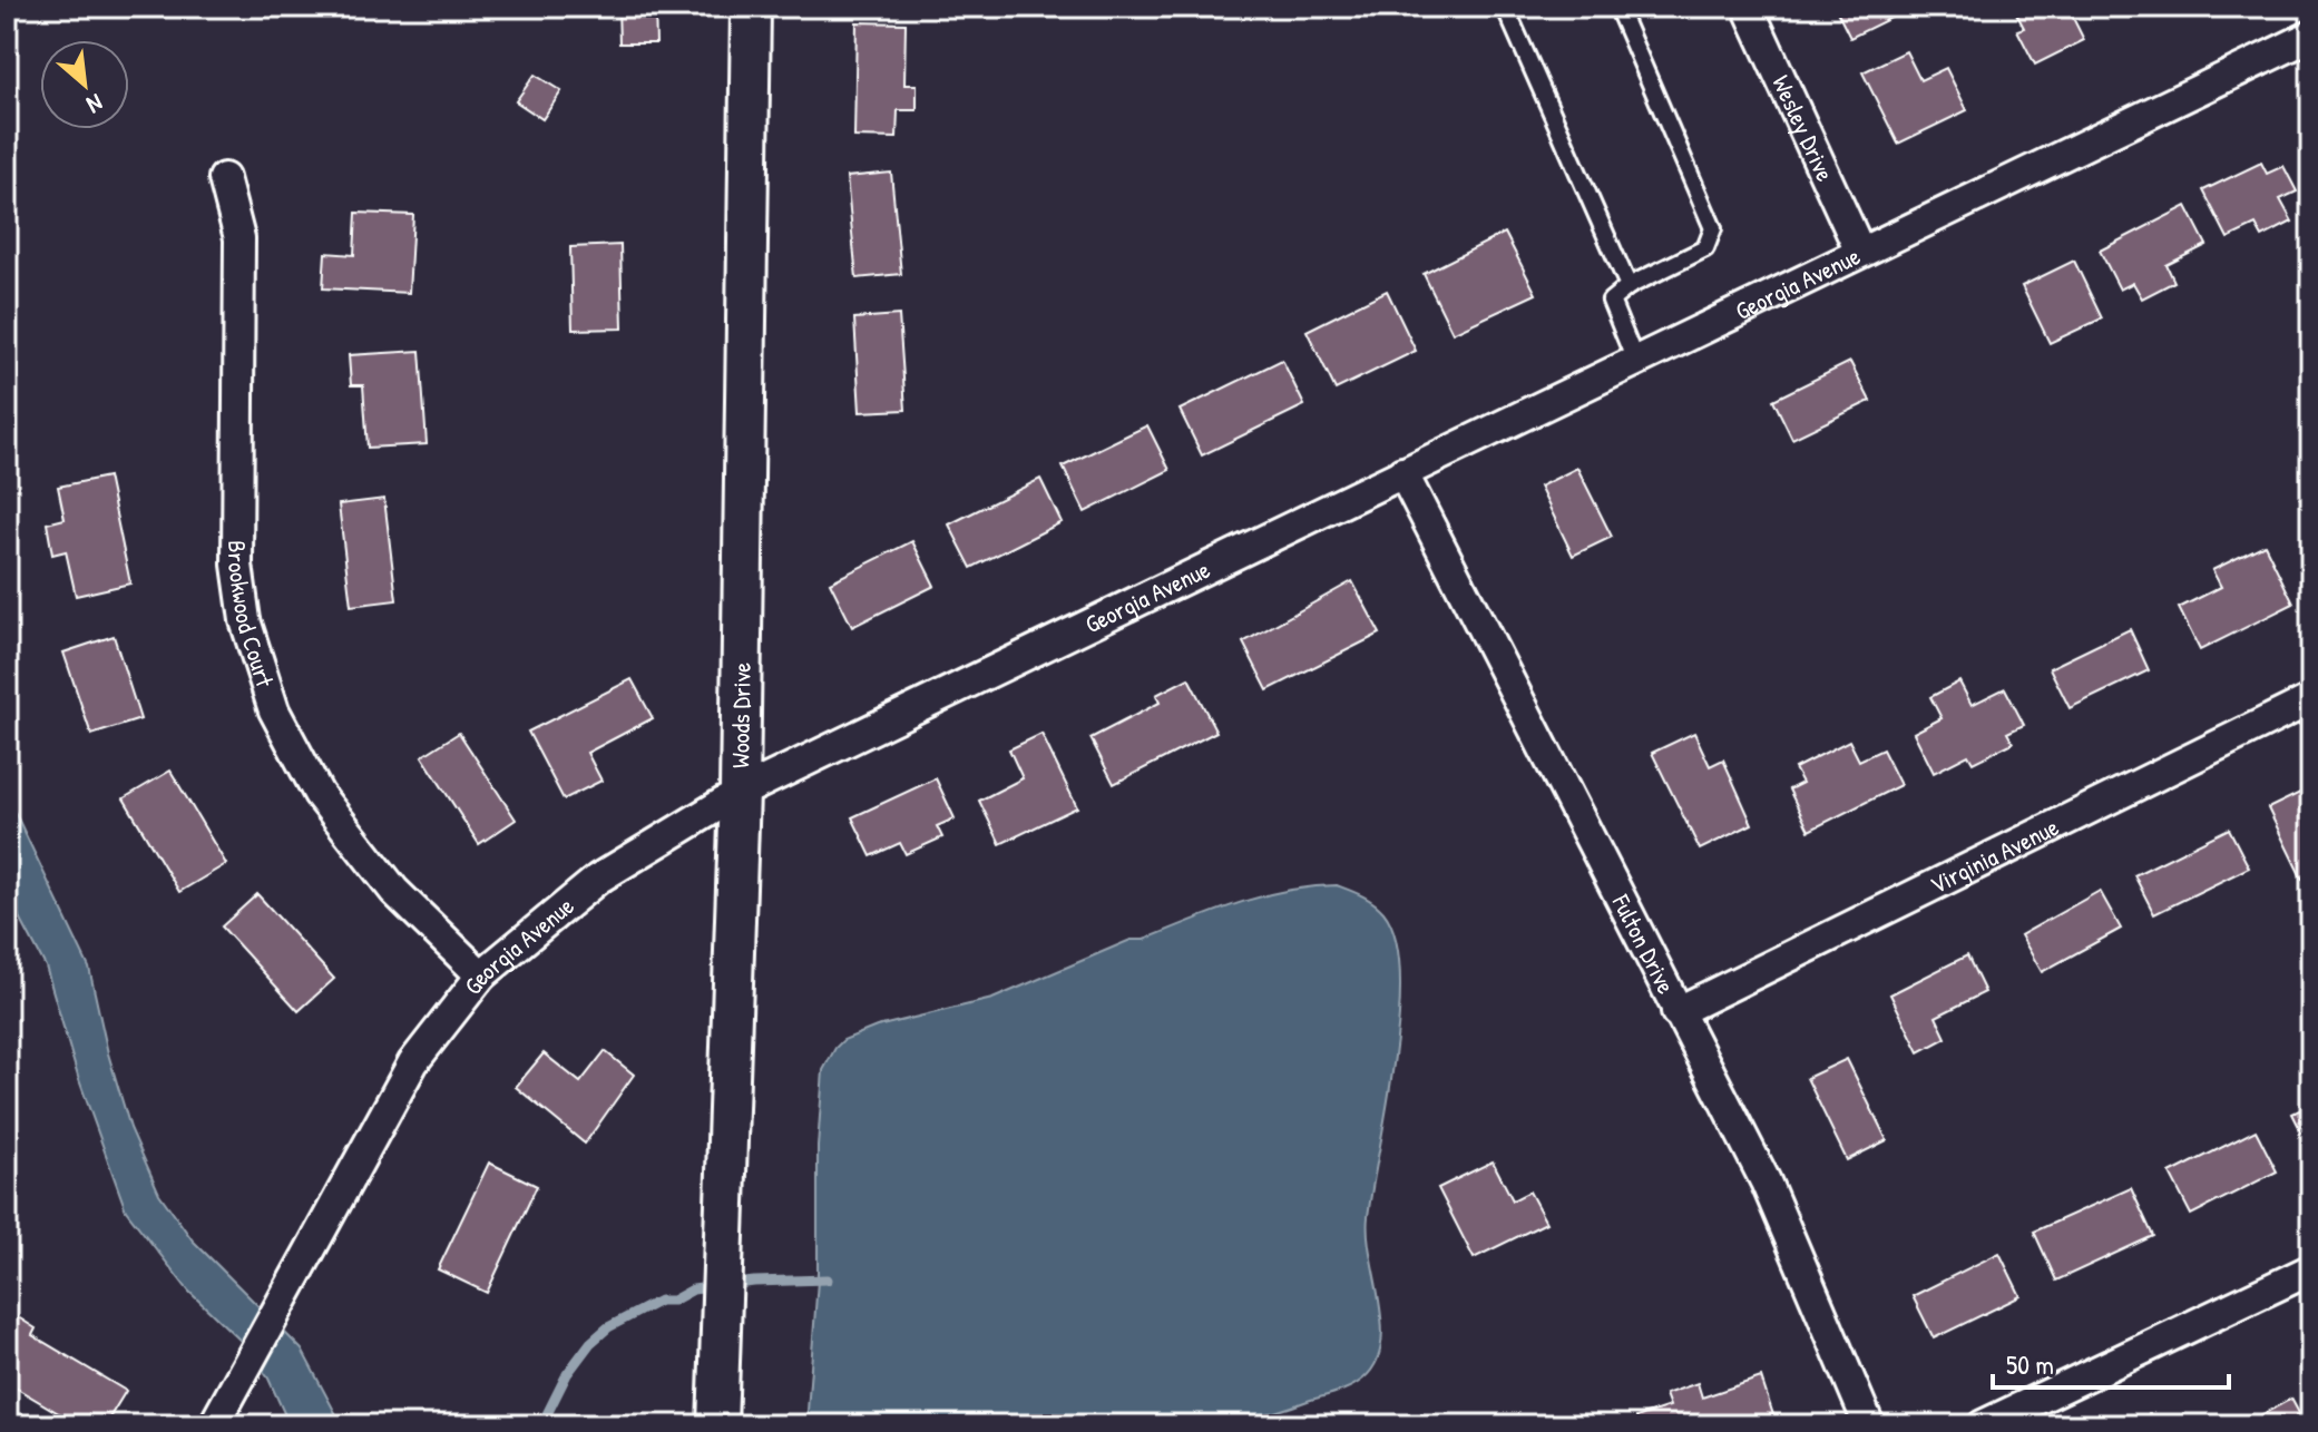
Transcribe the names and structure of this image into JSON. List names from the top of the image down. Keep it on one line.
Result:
{"streets":{"street":["Wesley Drive","Georgia Avenue","Brookwood Court","Woods Drive","Virginia Avenue","Fulton Drive"]},"crossings":[["Wesley Drive","Georgia Avenue"],["Georgia Avenue","Brookwood Court"],["Georgia Avenue","Woods Drive"],["Georgia Avenue","Fulton Drive"],["Virginia Avenue","Fulton Drive"]],"scale_bar":"50 m","north":"bottom right"}
